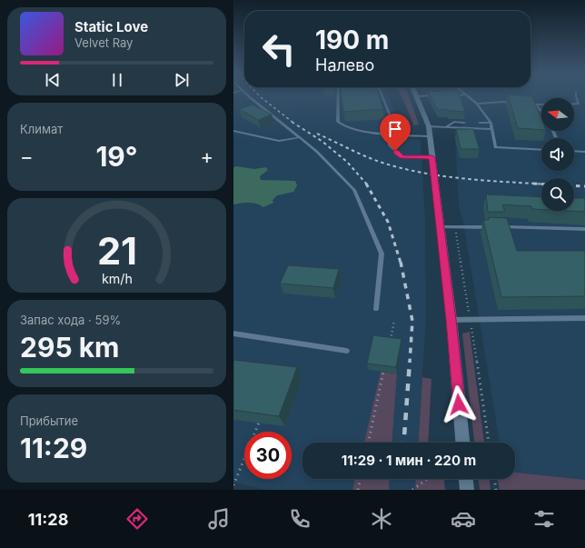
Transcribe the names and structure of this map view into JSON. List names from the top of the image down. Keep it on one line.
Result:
{"north":"left","page":{"turn":["190 m","Налево"],"song":["Static Love","Velvet Ray"],"tile":["Климат",["Запас хода · 59%","295 km"],["Прибытие","11:29"]],"heat":["−","19°","+"],"limit":"30","trip":"11:29 · 1 мин · 220 m","tabs":"11:28","gauge":["21","km/h"]}}
